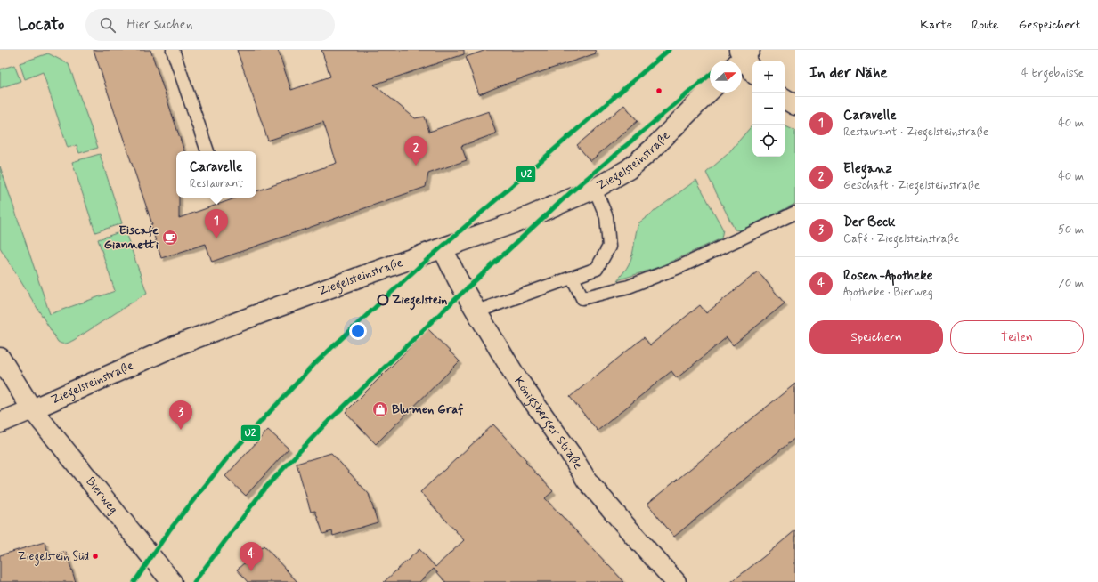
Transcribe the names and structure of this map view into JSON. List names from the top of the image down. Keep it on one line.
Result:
{"streets":{"street":["Ziegelsteinstraße","Königsberger Straße","Bierweg"]},"crossings":[["Ziegelsteinstraße","Königsberger Straße"],["Ziegelsteinstraße","Bierweg"]],"places":{"cafe":["Eiscafe Giannetti"],"other":["Ziegelstein","Ziegelstein Süd"],"shop":["Blumen Graf"]},"lines":["transit line U2"],"north":"right","page":{"header":"Locato","search":"Hier suchen","nav":["Karte","Route","Gespeichert"],"heading":["In der Nähe","4 Ergebnisse"],"map_buttons":["+","−"],"list":[{"mark":"1","name":"Caravelle","note":"Restaurant · Ziegelsteinstraße","value":"40 m"},{"mark":"2","name":"Eleganz","note":"Geschäft · Ziegelsteinstraße","value":"40 m"},{"mark":"3","name":"Der Beck","note":"Café · Ziegelsteinstraße","value":"50 m"},{"mark":"4","name":"Rosen-Apotheke","note":"Apotheke · Bierweg","value":"70 m"}],"pins":["2","1","3","4"],"popup":["Caravelle","Restaurant"],"buttons":["Speichern","Teilen"]}}
